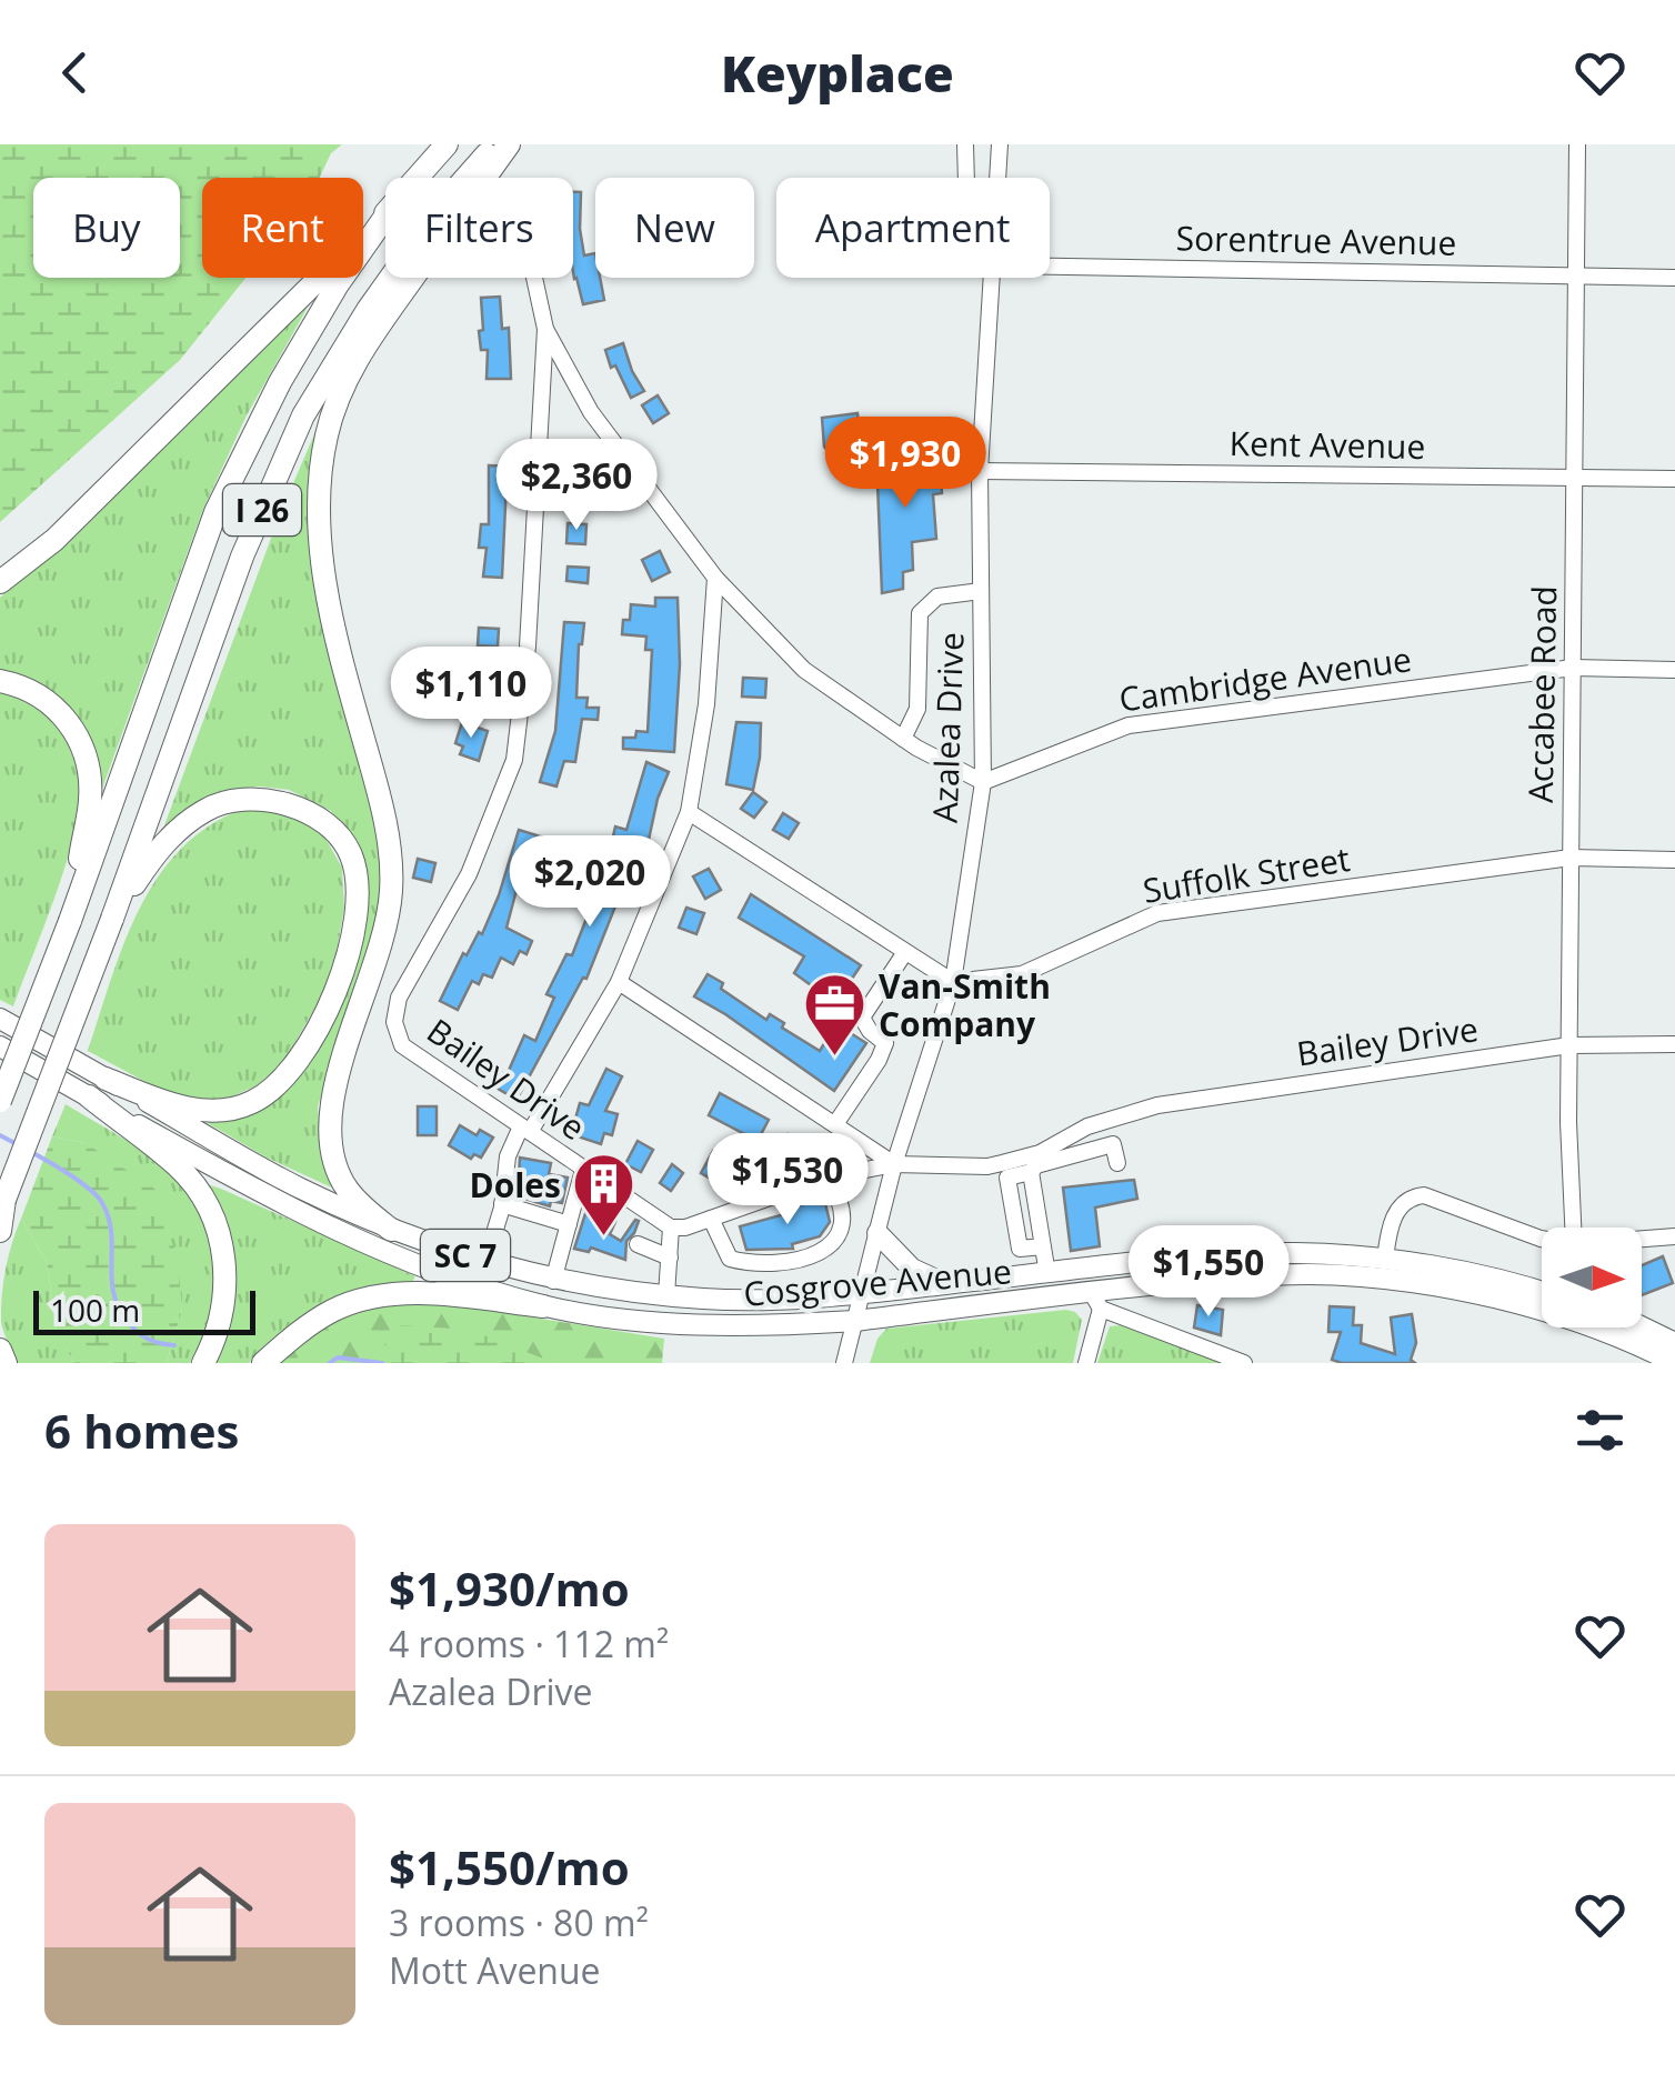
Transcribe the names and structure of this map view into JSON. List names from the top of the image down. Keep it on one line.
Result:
{"streets":{"highway":["I 26"],"main road":["SC 7","Cosgrove Avenue"],"street":["Sorentrue Avenue","Kent Avenue","Cambridge Avenue","Accabee Road","Azalea Drive","Suffolk Street","Bailey Drive"]},"crossings":[["Sorentrue Avenue","Accabee Road"],["Kent Avenue","Accabee Road"],["Kent Avenue","Azalea Drive"],["Cambridge Avenue","Accabee Road"],["Cambridge Avenue","Azalea Drive"],["Accabee Road","Suffolk Street"],["Accabee Road","Bailey Drive"],["Azalea Drive","Suffolk Street"],["Azalea Drive","Bailey Drive"],["Azalea Drive","Cosgrove Avenue"]],"places":{"office":["Van-Smith Company"],"building":["Doles"]},"scale_bar":"100 m","north":"right","page":{"header":"Keyplace","chip":["Buy","Rent","Filters","New","Apartment"],"price":["$1,930","$2,360","$1,110","$2,020","$1,530","$1,550"],"scale":"100 m","heading":"6 homes","list":[{"name":"$1,930/mo","note":"4 rooms · 112 m² · Azalea Drive"},{"name":"$1,550/mo","note":"3 rooms · 80 m² · Mott Avenue"}]}}
